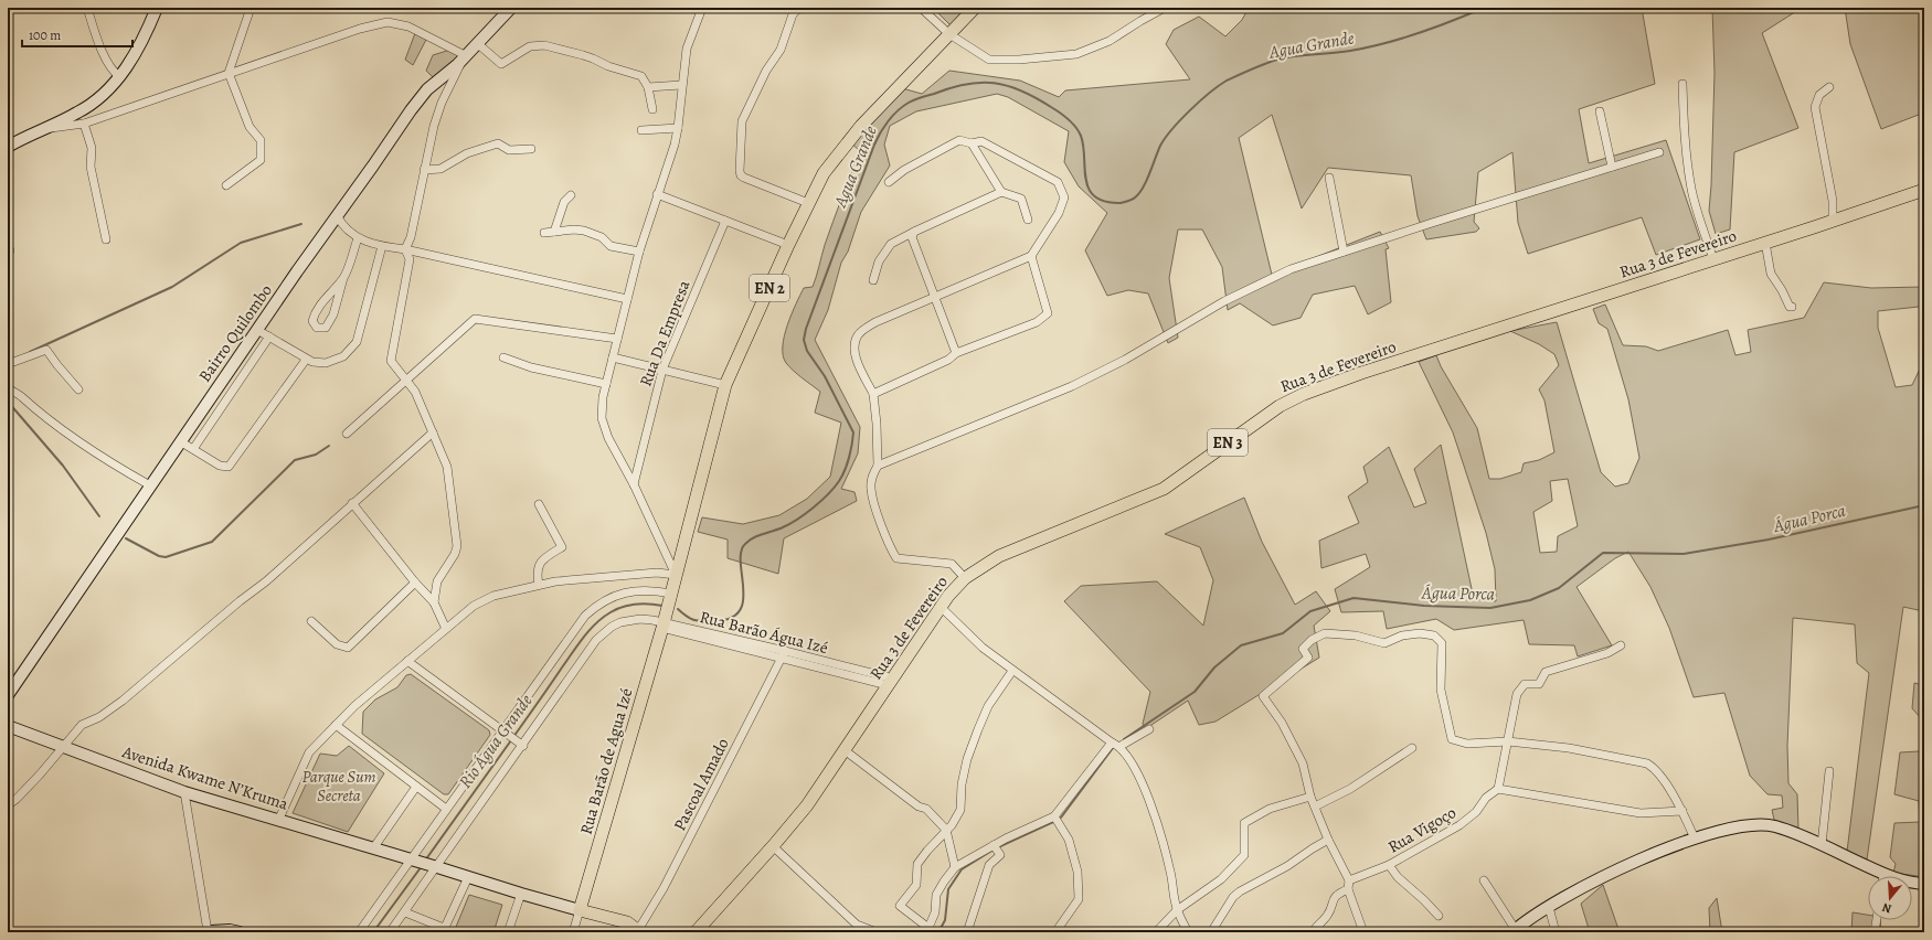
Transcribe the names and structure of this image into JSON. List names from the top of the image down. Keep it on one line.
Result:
{"streets":{"main road":["Rua 3 de Fevereiro","EN 2","EN 3","Rua Barão de Agua Izé"],"street":["Bairro Quilombo","Rua Da Empresa","Rua Barão Água Izé","Avenida Kwame N’Kruma","Pascoal Amado","Rua Vigoço"]},"crossings":[["Rua 3 de Fevereiro","Rua Barão Água Izé"],["EN 2","Rua Barão Água Izé"],["EN 2","Rua Barão de Agua Izé"],["Rua Barão Água Izé","Rua Barão de Agua Izé"],["Rua Barão Água Izé","Pascoal Amado"],["Rua Barão de Agua Izé","Avenida Kwame N’Kruma"]],"water":["Agua Grande","Água Porca","Rio Água Grande"],"parks":["Parque Sum Secreta"],"scale_bar":"100 m","north":"bottom"}
